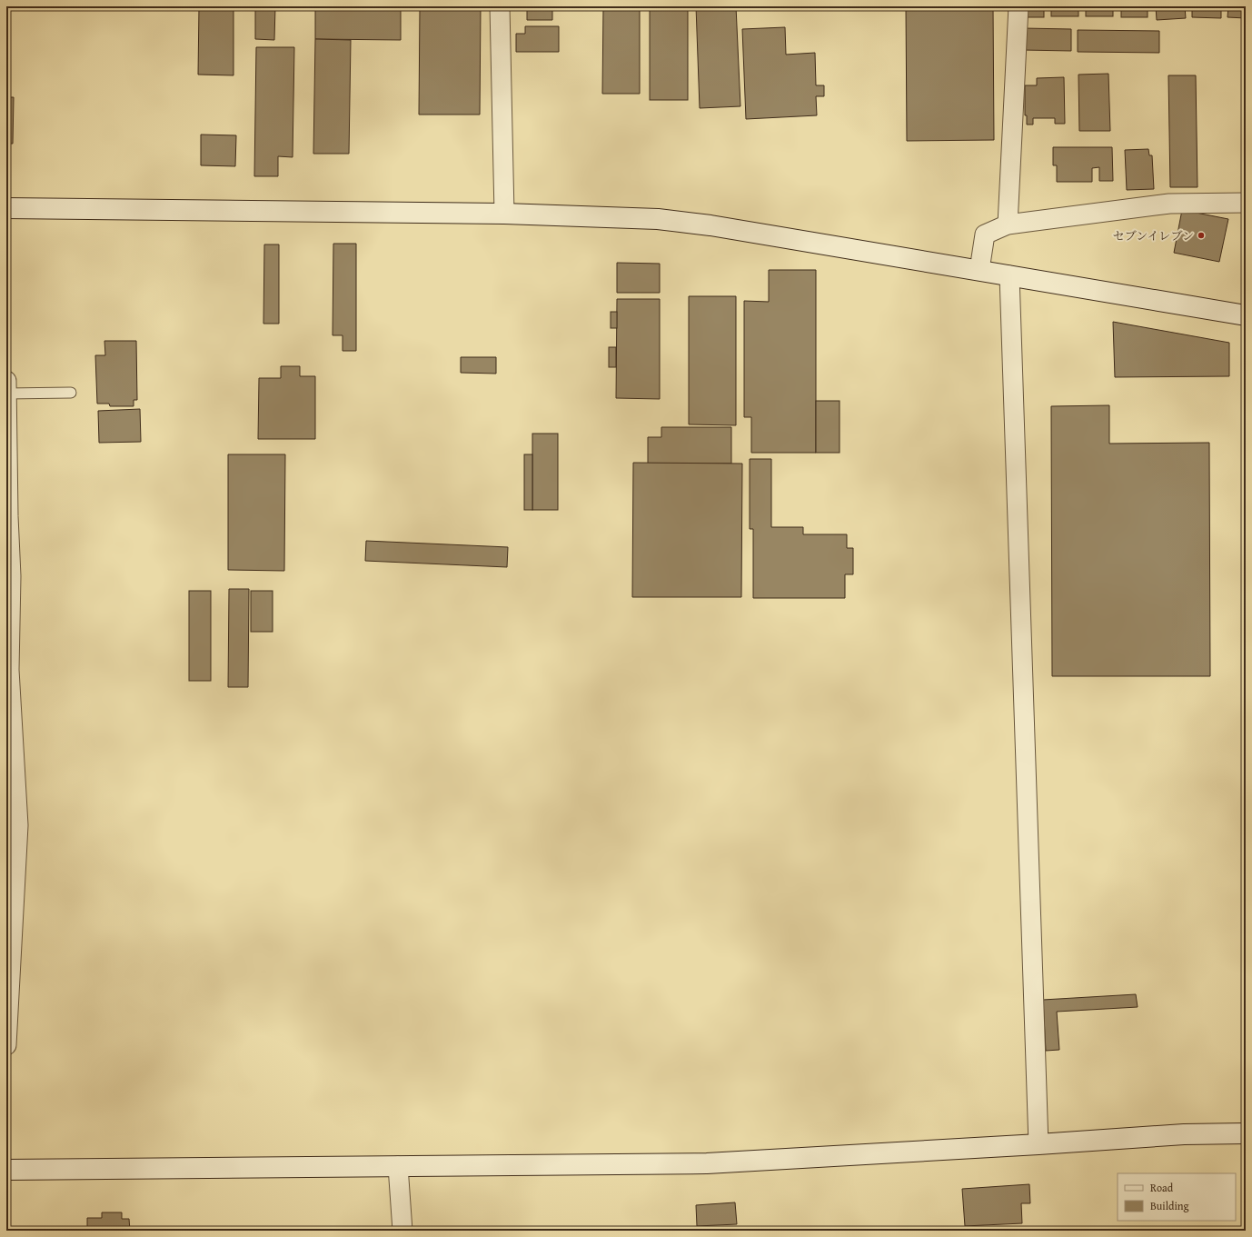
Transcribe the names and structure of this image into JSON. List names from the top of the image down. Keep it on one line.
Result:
{"places":["セブンイレブン"],"legend":["Road","Building"]}
